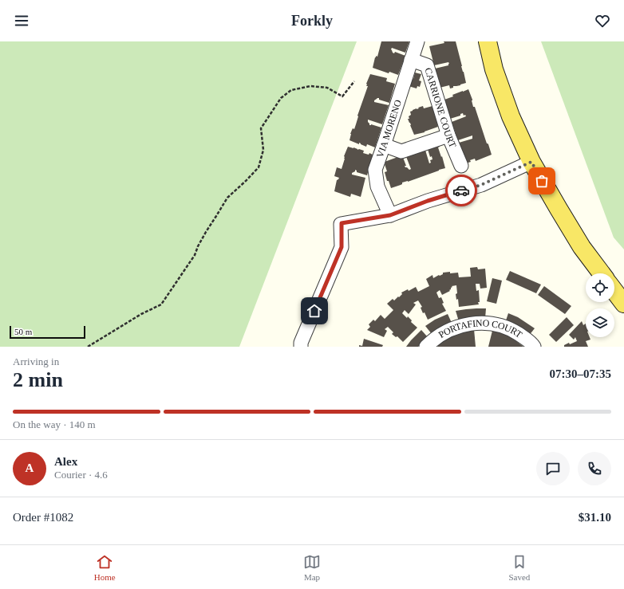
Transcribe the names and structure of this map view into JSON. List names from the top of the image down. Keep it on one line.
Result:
{"streets":{"street":["CARRIONE COURT","VIA MORENO","PORTAFINO COURT"]},"crossings":[["CARRIONE COURT","VIA MORENO"]],"scale_bar":"50 m","page":{"header":"Forkly","scale":"50 m","heading":["2 min","Arriving in","07:30–07:35"],"panel":["Alex","Courier · 4.6","Order #1082","$31.10"],"bar":"On the way · 140 m","round":"A","tabs":["Home","Map","Saved"]}}
